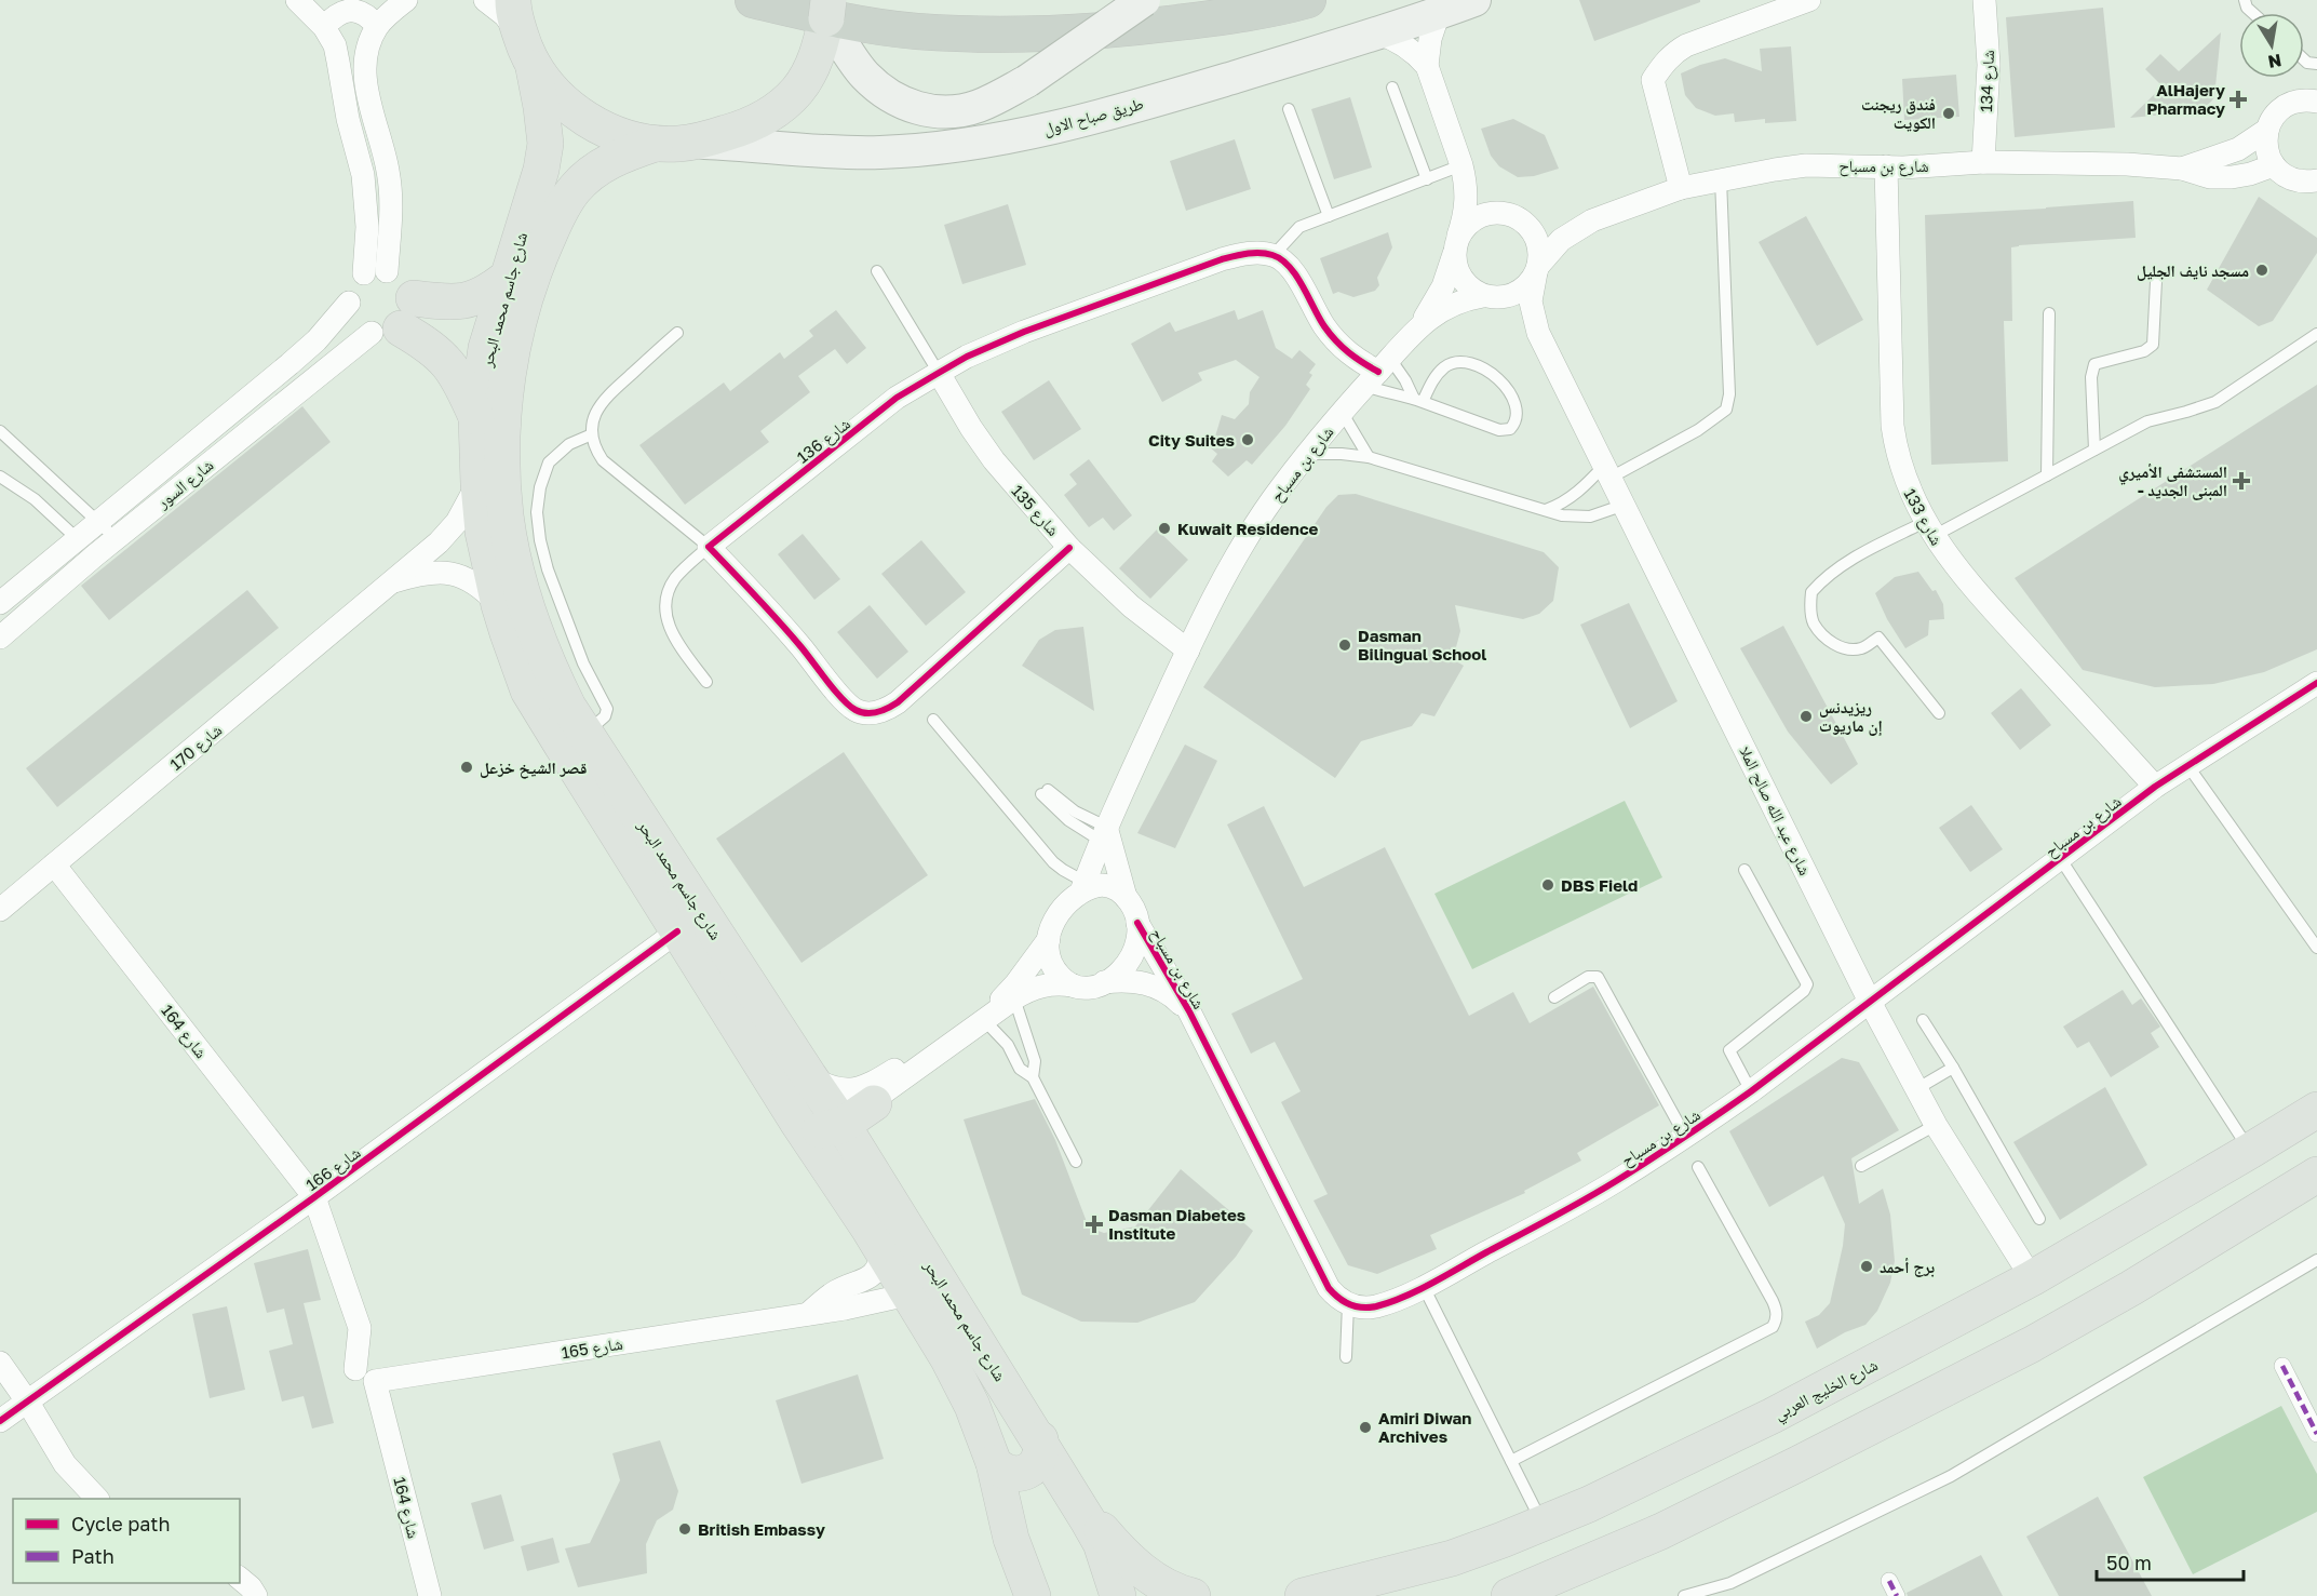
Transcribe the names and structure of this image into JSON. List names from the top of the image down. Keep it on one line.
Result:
{"streets":{"main road":["طريق صباح الاول","شارع جاسم محمد البحر","شارع الخليج العربي"],"street":["شارع 134","شارع بن مسباح","شارع 136","شارع السور","شارع 135","شارع 133","شارع 170","شارع عبد الله صالح الملا","شارع 164","شارع 166","شارع 165"]},"crossings":[["شارع 134","شارع بن مسباح"],["شارع بن مسباح","شارع 135"],["شارع بن مسباح","شارع 133"],["شارع بن مسباح","شارع عبد الله صالح الملا"],["شارع جاسم محمد البحر","شارع 170"],["شارع جاسم محمد البحر","شارع 166"],["شارع جاسم محمد البحر","شارع 165"],["شارع 136","شارع 135"],["شارع 170","شارع 164"],["شارع عبد الله صالح الملا","شارع الخليج العربي"],["شارع 164","شارع 166"],["شارع 164","شارع 165"]],"places":{"health":["AlHajery Pharmacy","المستشفى الأميري - المبنى الجديد","Dasman Diabetes Institute"],"other":["فندق ريجنت الكويت","مسجد نايف الجليل","City Suites","Kuwait Residence","Dasman Bilingual School","ريزيدنس إن ماريوت","قصر الشيخ خزعل","DBS Field","برج أحمد","Amiri Diwan Archives","British Embassy"]},"legend":["Cycle path","Path"],"scale_bar":"50 m","north":"bottom"}
